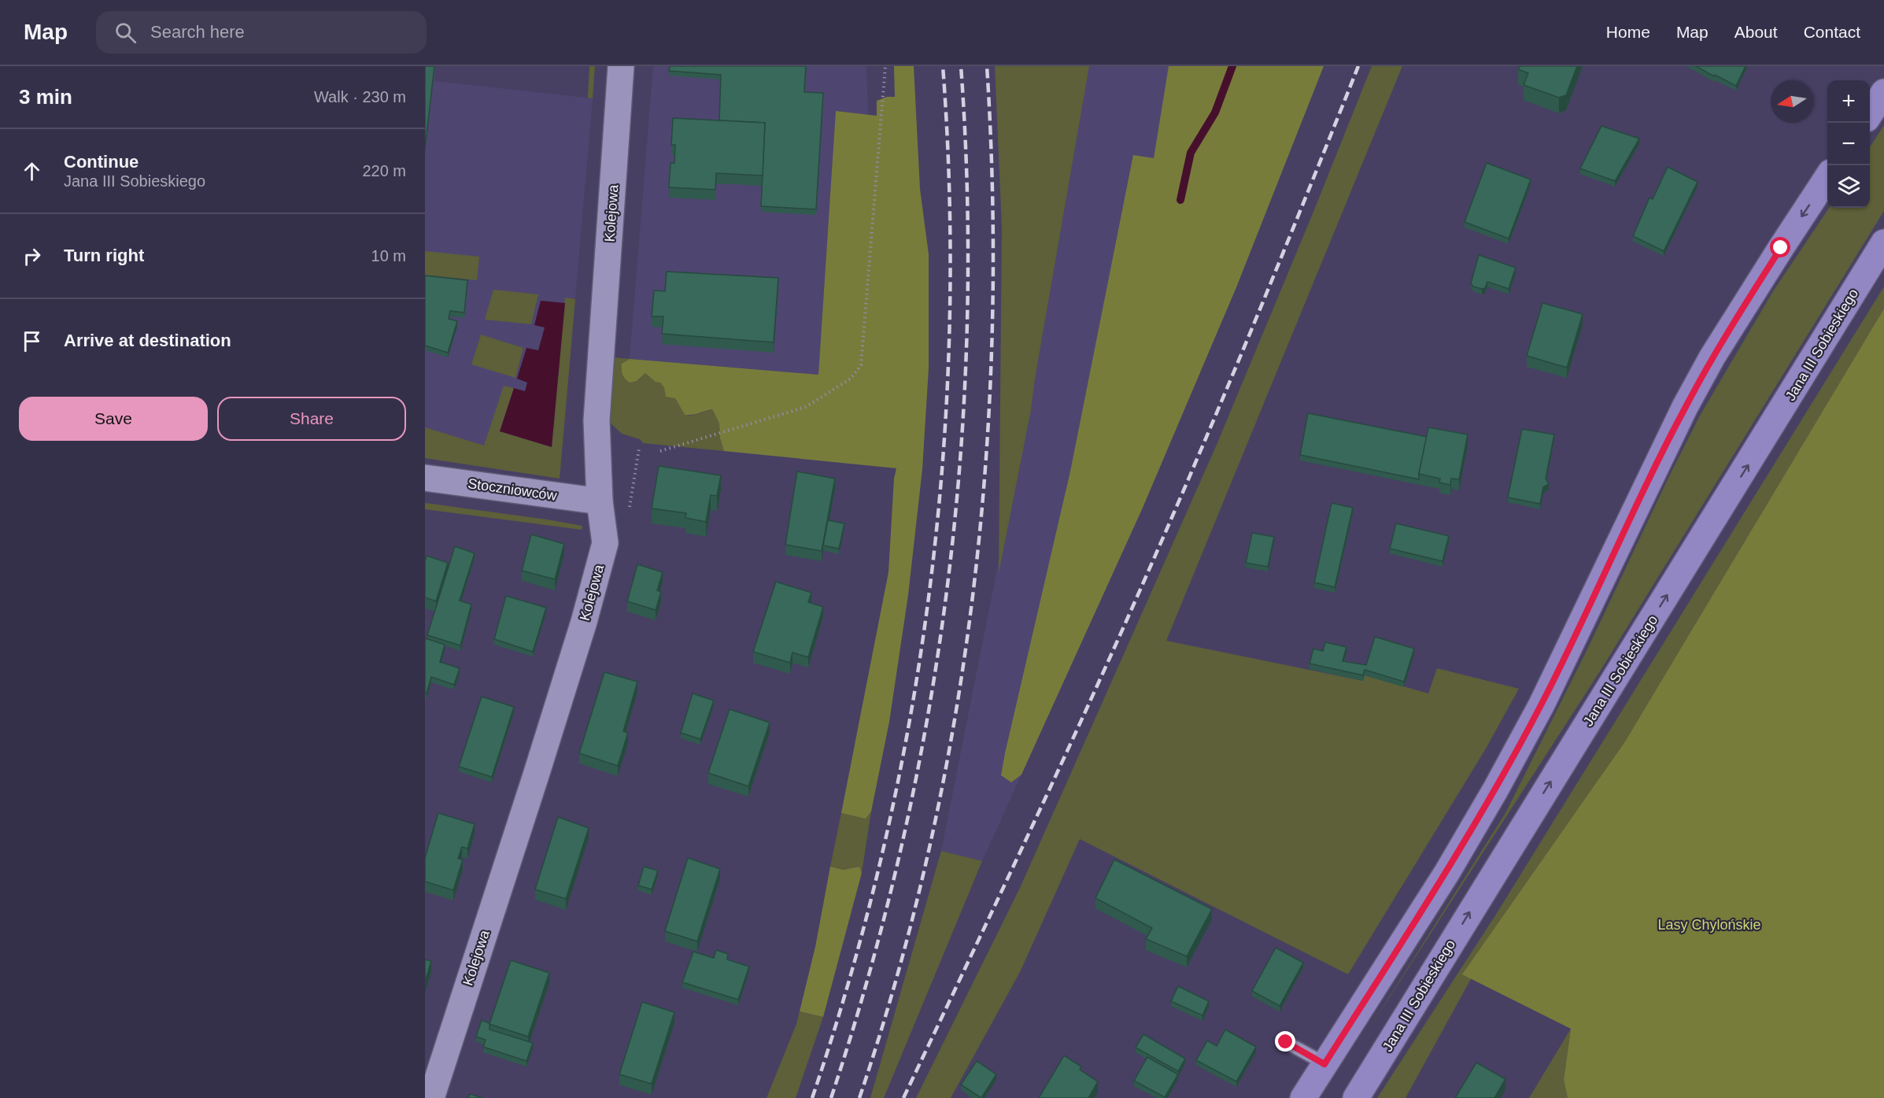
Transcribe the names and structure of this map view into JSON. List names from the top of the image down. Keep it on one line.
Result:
{"streets":{"main road":["Jana III Sobieskiego"],"street":["Kolejowa","Stoczniowców"]},"crossings":[["Kolejowa","Stoczniowców"]],"parks":["Lasy Chylońskie"],"north":"left","page":{"header":"Map","search":"Search here","nav":["Home","Map","About","Contact"],"heading":["3 min","Walk · 230 m"],"map_buttons":["+","−"],"list":[["Continue","Jana III Sobieskiego","220 m"],["Turn right","10 m"],"Arrive at destination"],"buttons":["Save","Share"]}}
